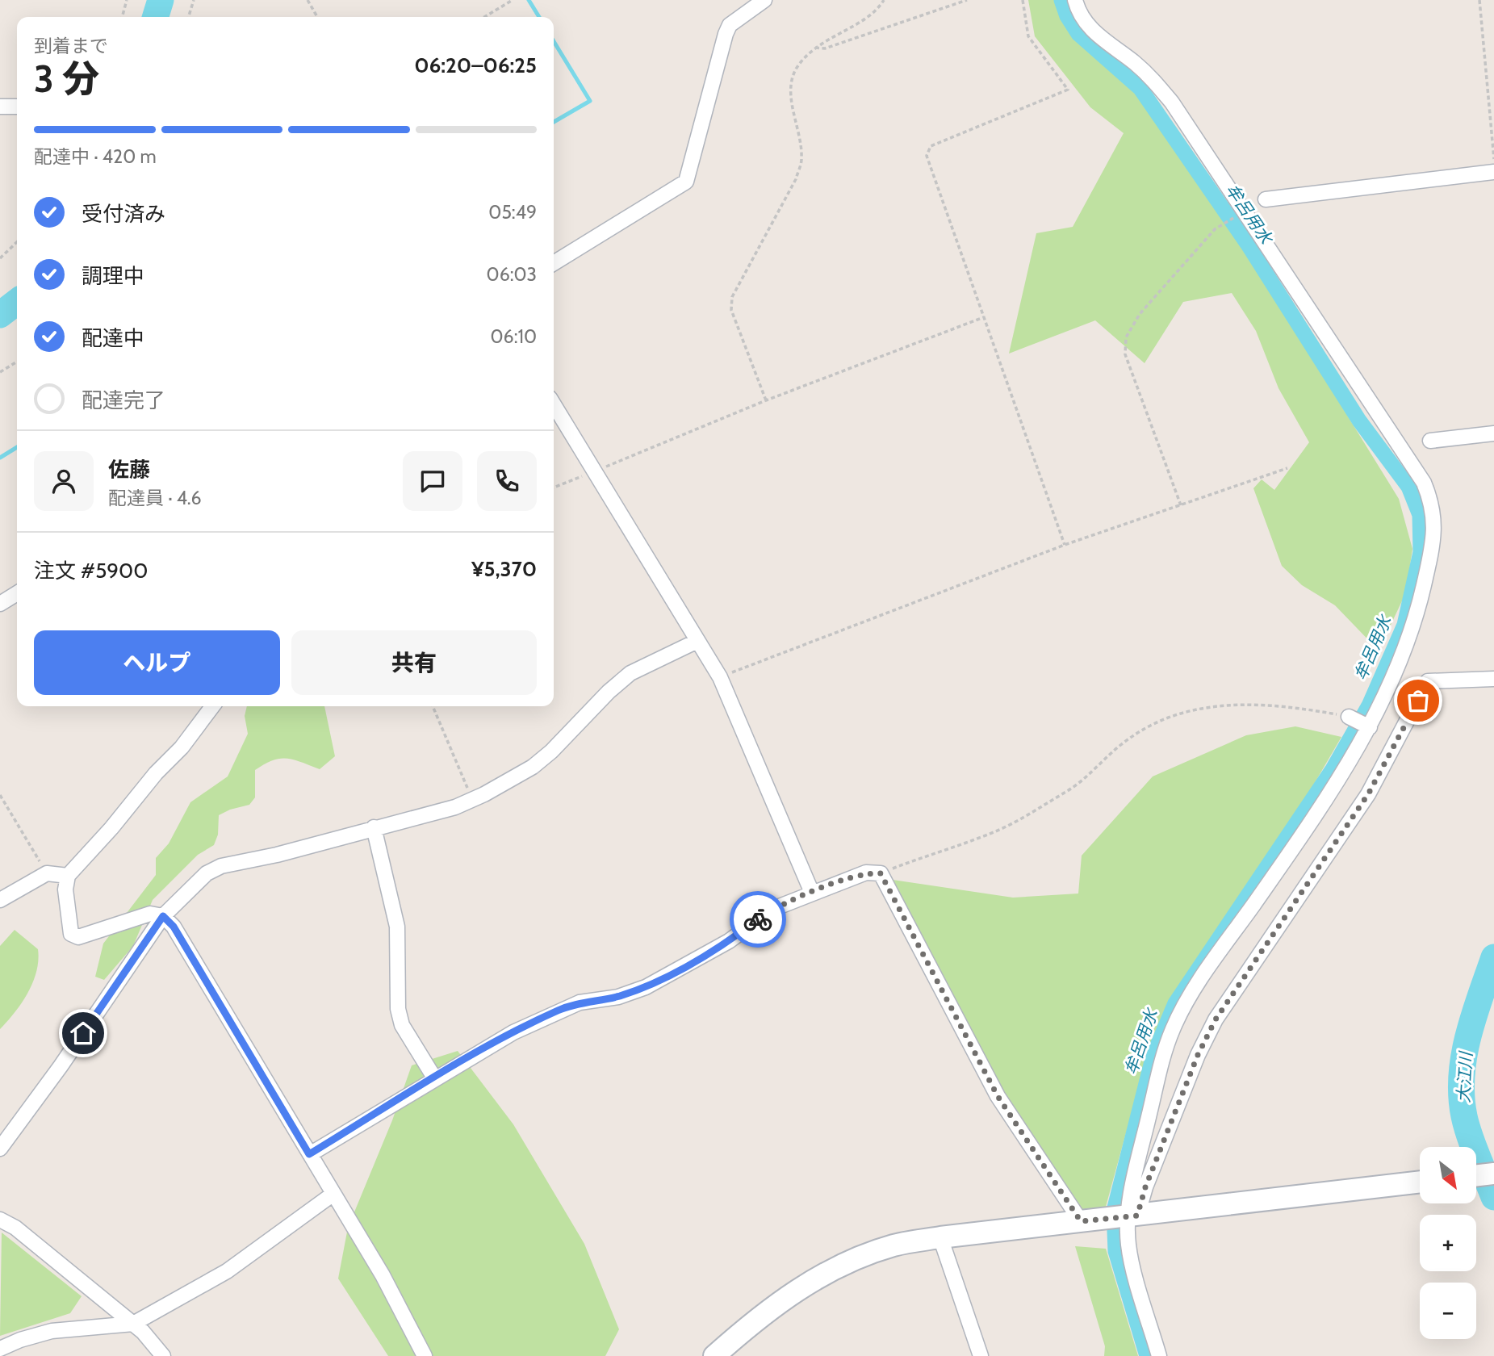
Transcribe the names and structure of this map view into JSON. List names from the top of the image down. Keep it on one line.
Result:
{"water":["牟呂用水","大江川"],"north":"bottom right","page":{"heading":["3 分","到着まで","06:20–06:25"],"panel":["佐藤","配達員 · 4.6","注文 #5900","¥5,370"],"bar":"配達中 · 420 m","list":[["受付済み","05:49"],["調理中","06:03"],["配達中","06:10"],"配達完了"],"buttons":["ヘルプ","共有"],"map_buttons":["+","−"]}}
